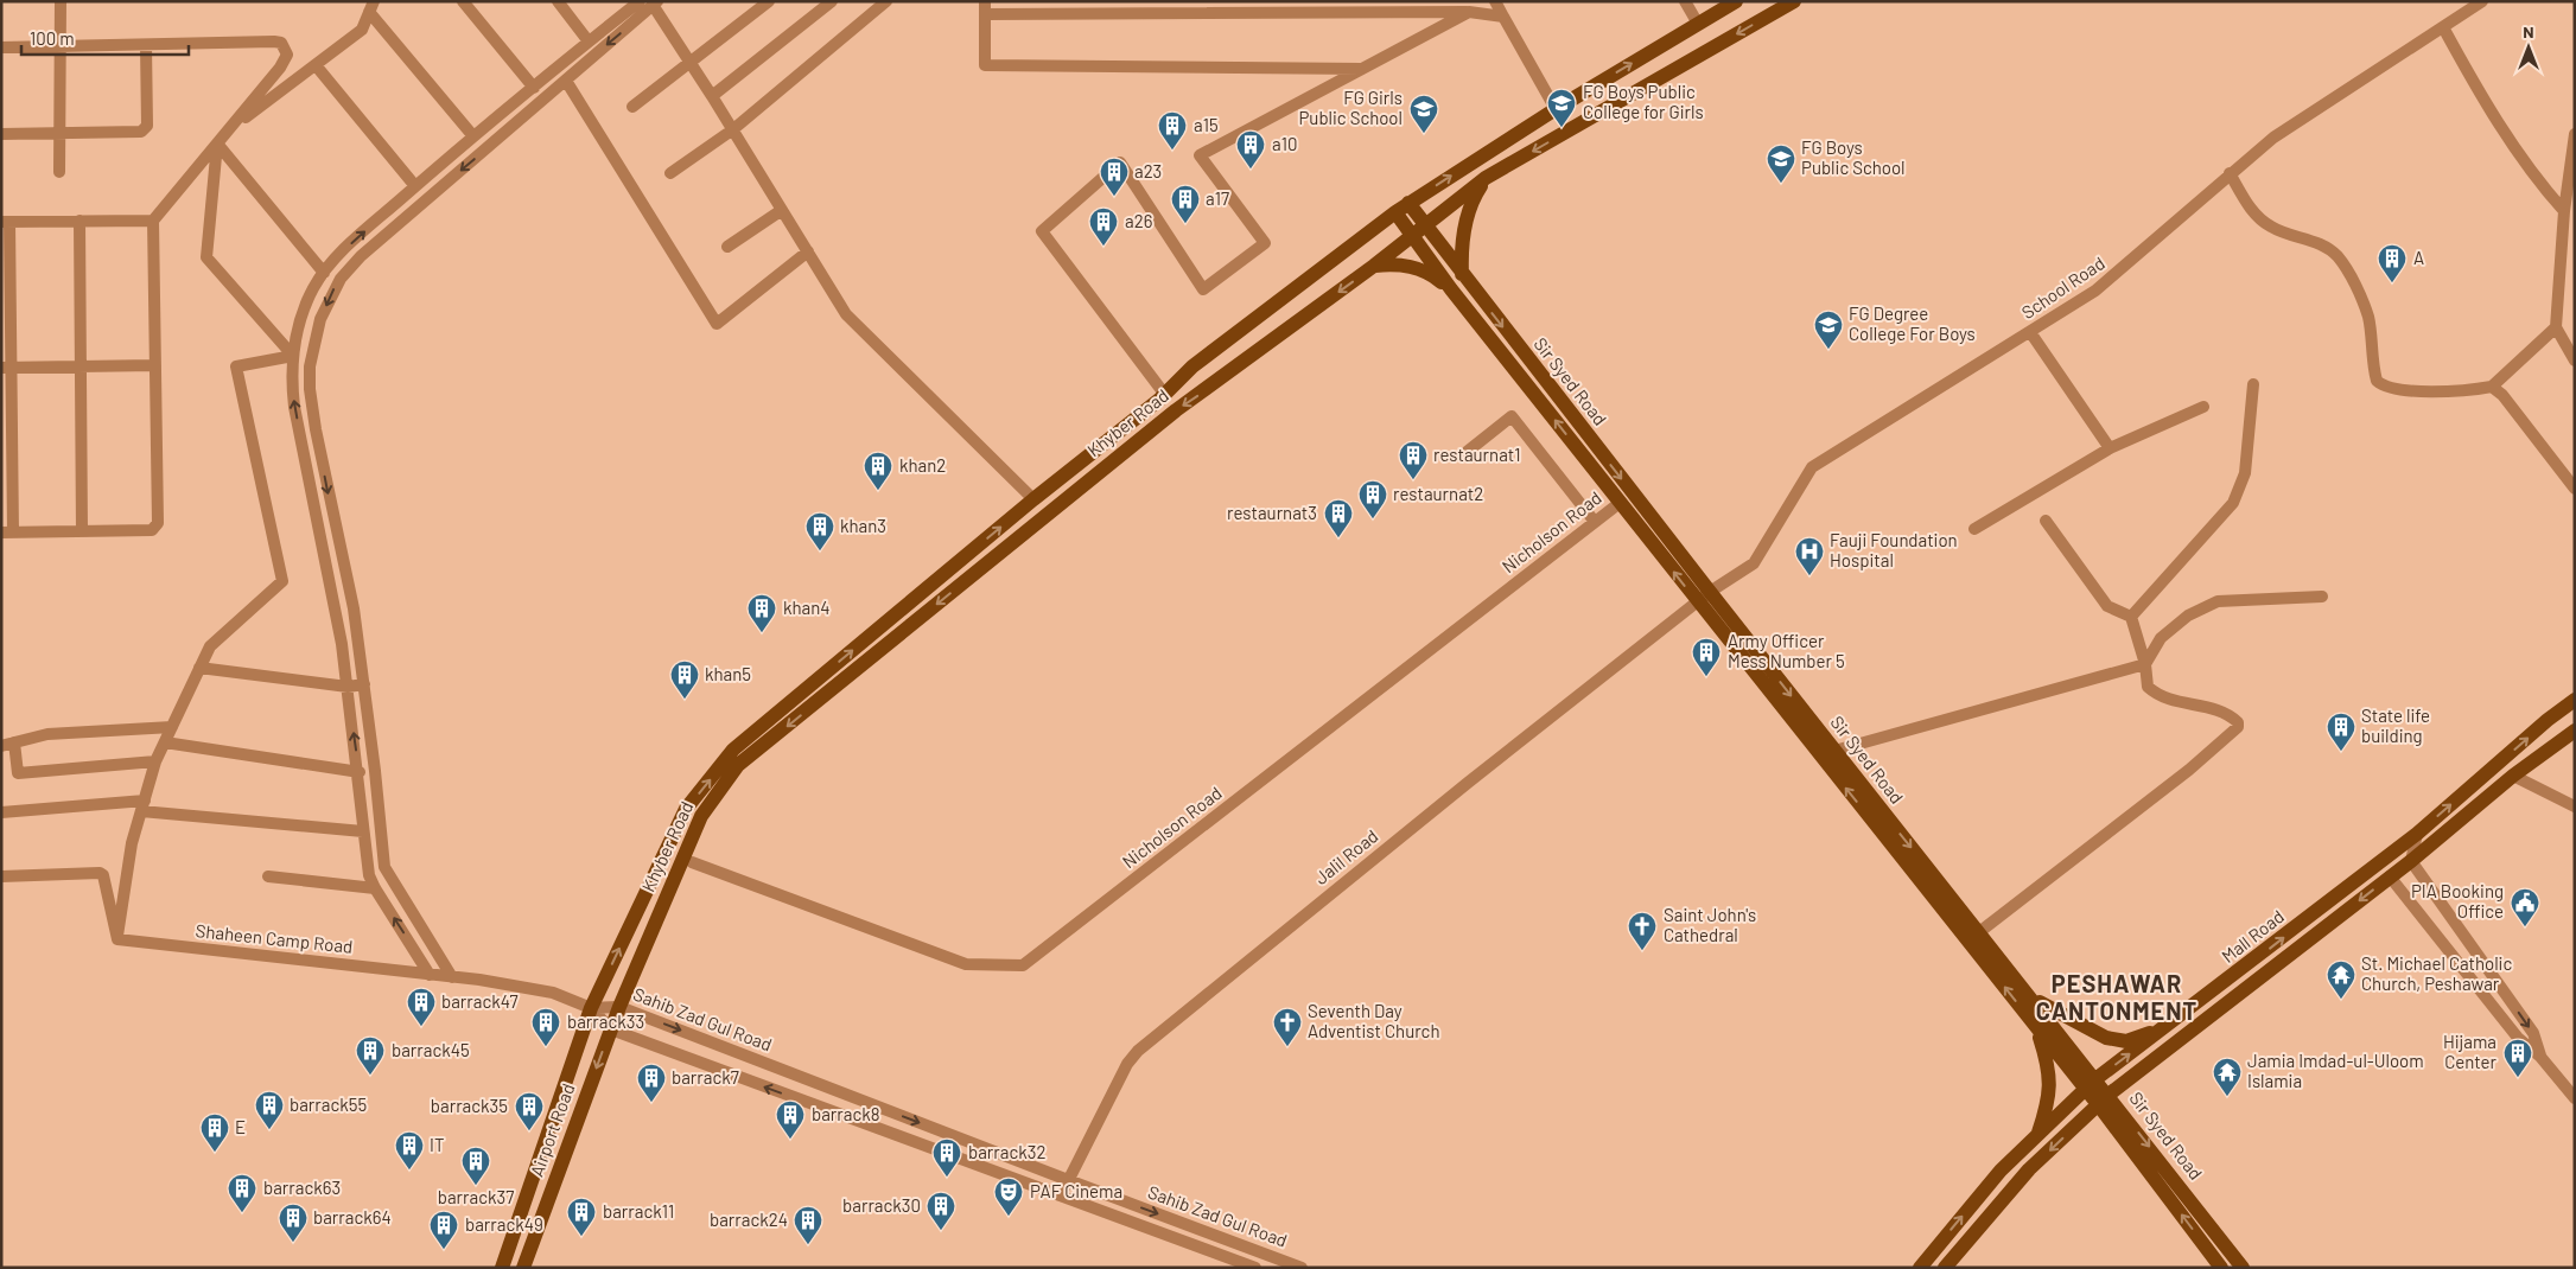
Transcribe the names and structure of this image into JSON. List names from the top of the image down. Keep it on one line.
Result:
{"streets":{"main road":["Sir Syed Road","Khyber Road","Mall Road","Airport Road"],"street":["School Road","Nicholson Road","Jalil Road","Shaheen Camp Road","Sahib Zad Gul Road"]},"crossings":[["School Road","Sir Syed Road"],["School Road","Jalil Road"],["Sir Syed Road","Khyber Road"],["Sir Syed Road","Nicholson Road"],["Sir Syed Road","Jalil Road"],["Sir Syed Road","Mall Road"],["Khyber Road","Shaheen Camp Road"],["Khyber Road","Sahib Zad Gul Road"],["Khyber Road","Airport Road"],["Jalil Road","Sahib Zad Gul Road"],["Shaheen Camp Road","Sahib Zad Gul Road"],["Sahib Zad Gul Road","Airport Road"]],"one_way":["Airport Road"],"districts":["PESHAWAR CANTONMENT"],"places":{"school or university":["FG Boys Public College for Girls","FG Girls Public School","FG Boys Public School","FG Degree College For Boys"],"building":["a15","a10","a23","a17","a26","A","restaurnat1","khan2","restaurnat2","restaurnat3","khan3","khan4","Army Officer Mess Number 5","khan5","State life building","barrack47","barrack33","barrack45","Hijama Center","barrack7","barrack55","barrack35","barrack8","E","IT","barrack32","barrack37","barrack63","barrack30","barrack11","barrack64","barrack24","barrack49"],"hospital":["Fauji Foundation Hospital"],"public building":["PIA Booking Office"],"church":["Saint John's Cathedral","Seventh Day Adventist Church"],"temple":["St. Michael Catholic Church, Peshawar","Jamia Imdad-ul-Uloom Islamia"],"theatre":["PAF Cinema"]},"scale_bar":"100 m","north":"top"}
